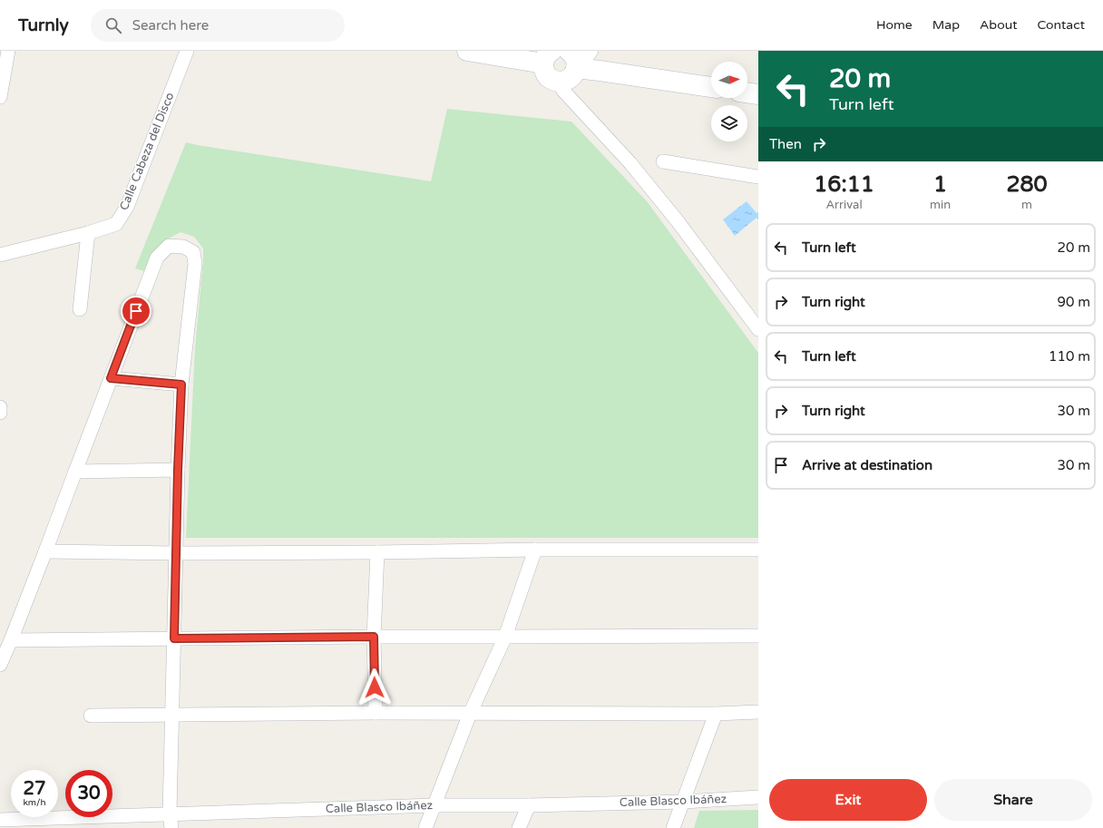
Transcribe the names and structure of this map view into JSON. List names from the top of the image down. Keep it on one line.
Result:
{"streets":{"street":["Calle Cabeza del Disco","Calle Blasco Ibáñez"]},"north":"right","page":{"header":"Turnly","search":"Search here","nav":["Home","Map","About","Contact"],"turn":["20 m","Turn left"],"then":"Then","eta":["16:11","Arrival","1","min","280","m"],"list":[{"name":"Turn left","value":"20 m"},{"name":"Turn right","value":"90 m"},{"name":"Turn left","value":"110 m"},{"name":"Turn right","value":"30 m"},{"name":"Arrive at destination","value":"30 m"}],"speed":"27 km/h","limit":"30","buttons":["Exit","Share"]}}
